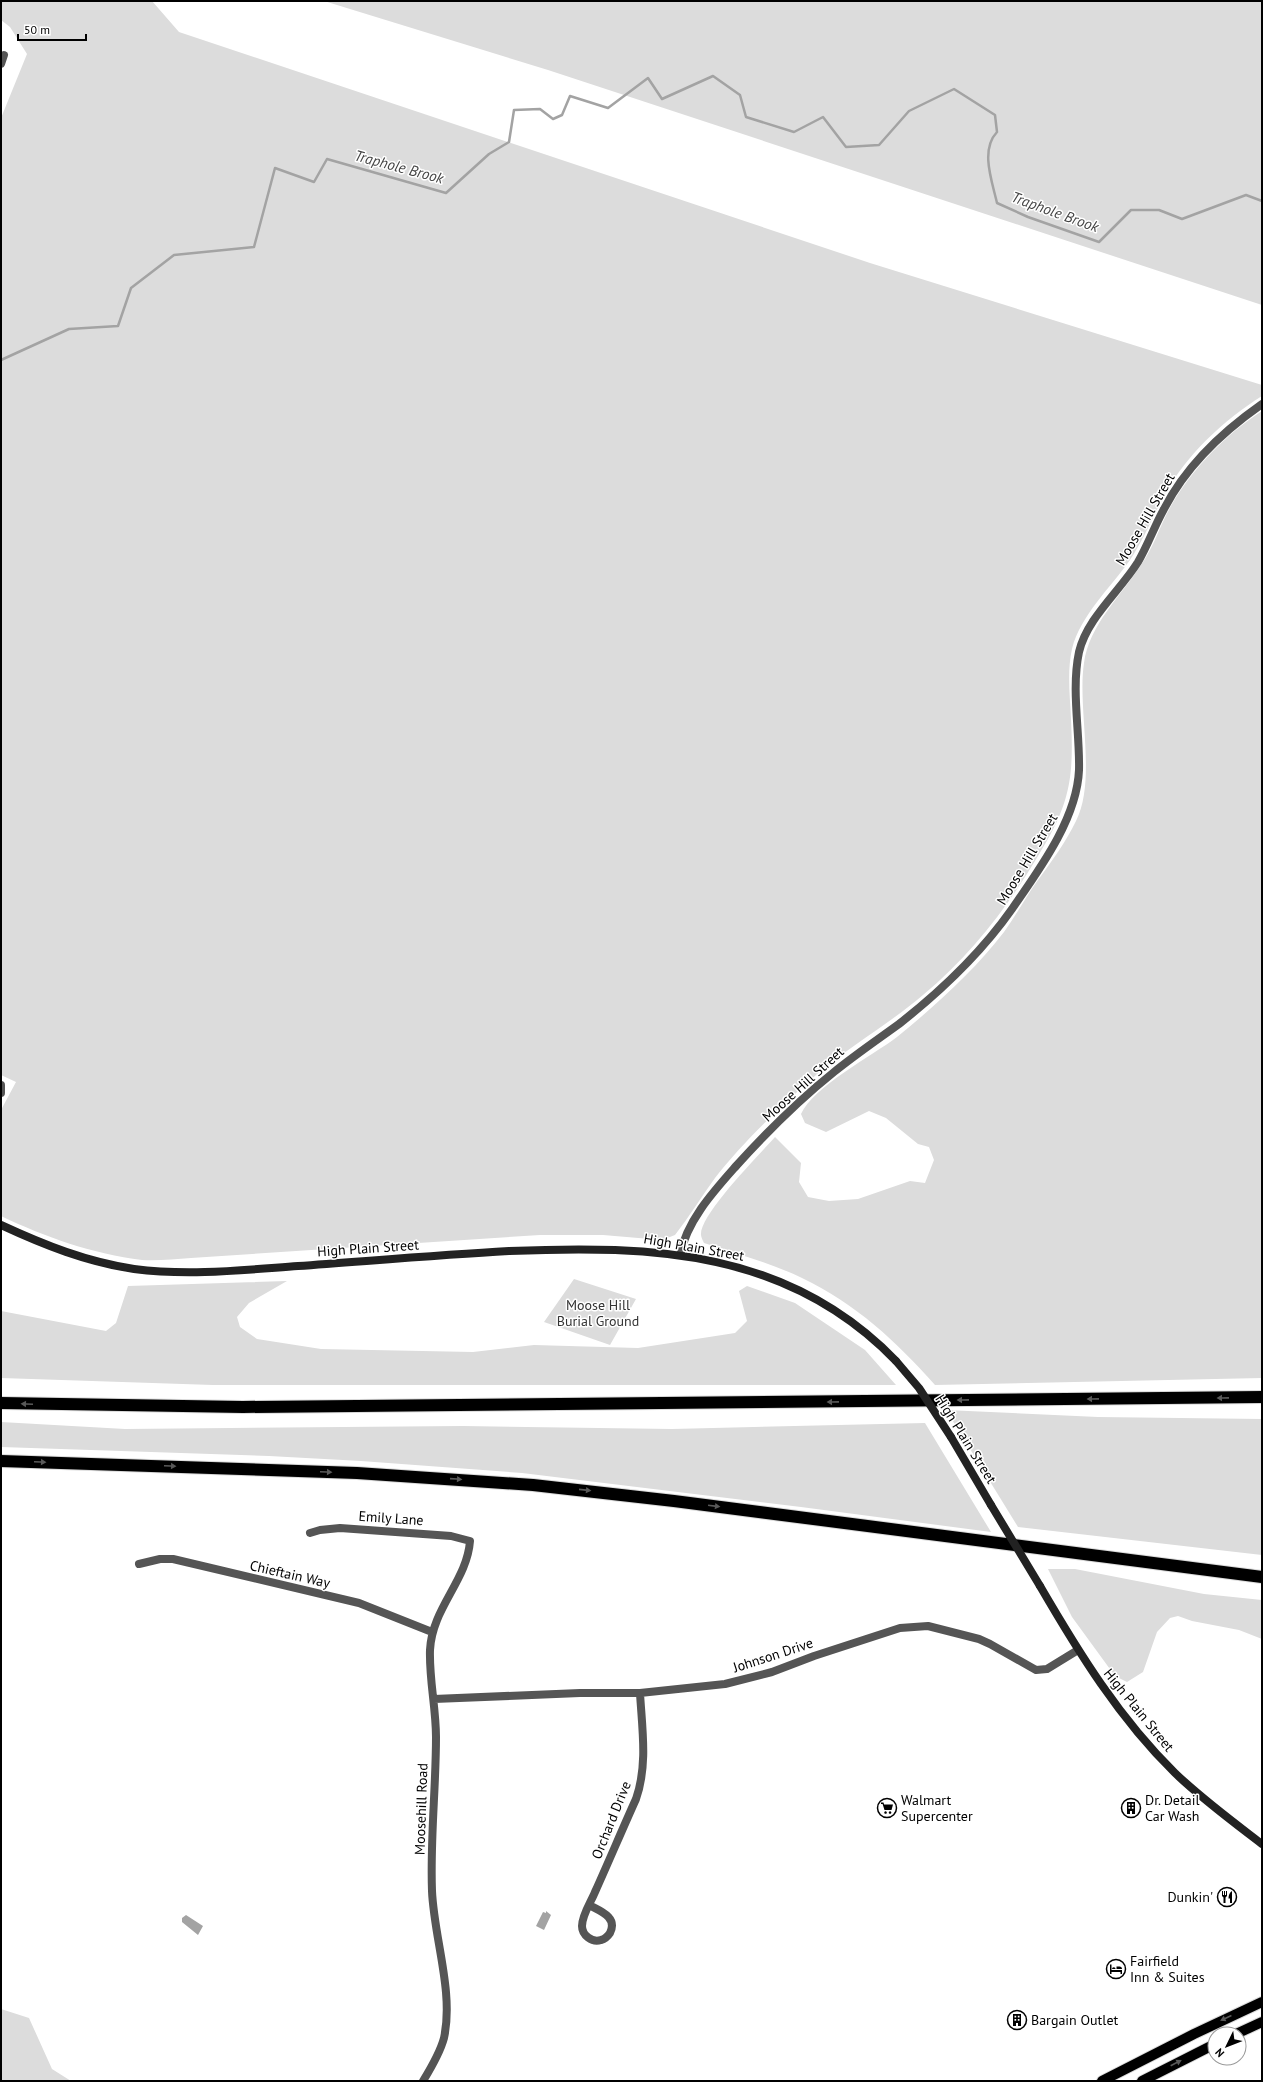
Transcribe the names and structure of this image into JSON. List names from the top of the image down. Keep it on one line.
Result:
{"streets":{"main road":["High Plain Street"],"street":["Moose Hill Street","Emily Lane","Chieftain Way","Johnson Drive","Moosehill Road","Orchard Drive"]},"crossings":[["Moose Hill Street","High Plain Street"],["High Plain Street","Johnson Drive"],["Emily Lane","Moosehill Road"],["Chieftain Way","Moosehill Road"],["Johnson Drive","Moosehill Road"],["Johnson Drive","Orchard Drive"]],"water":["Traphole Brook"],"parks":["Moose Hill Burial Ground"],"places":{"supermarket":["Walmart Supercenter"],"building":["Dr. Detail Car Wash","Bargain Outlet"],"restaurant":["Dunkin'"],"hotel":["Fairfield Inn & Suites"]},"scale_bar":"50 m","north":"bottom left"}
